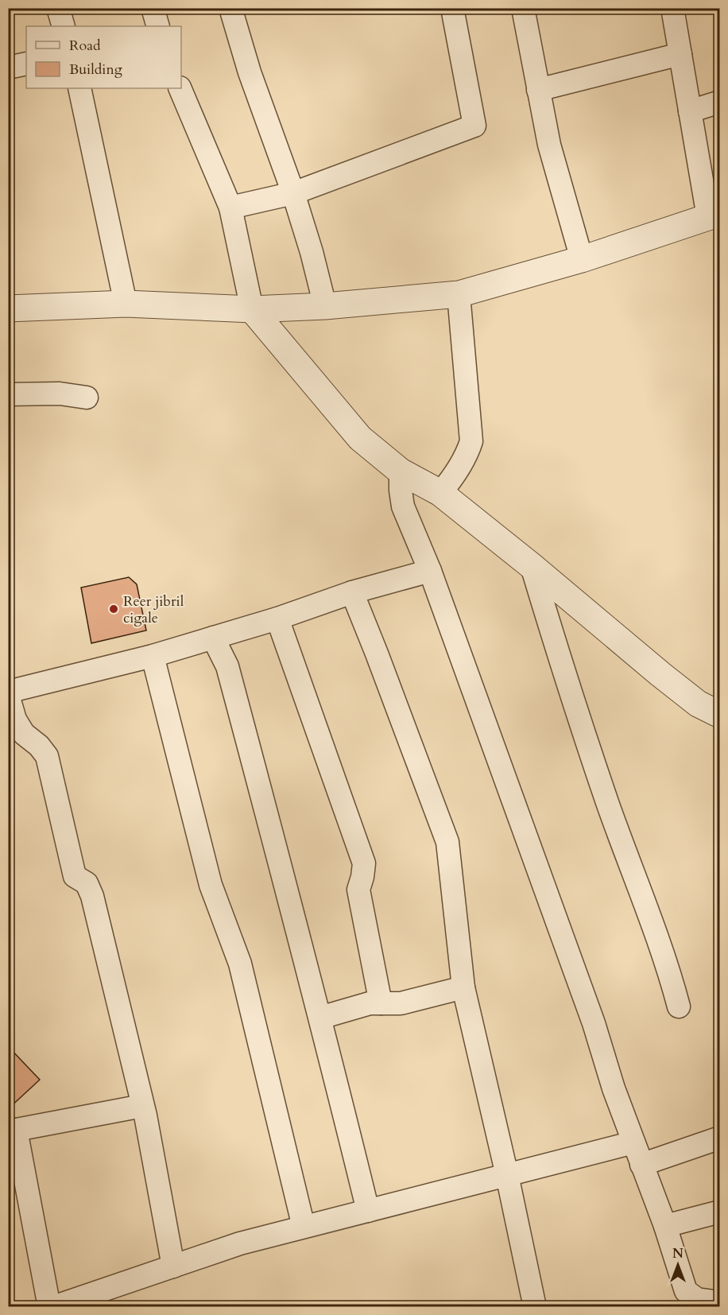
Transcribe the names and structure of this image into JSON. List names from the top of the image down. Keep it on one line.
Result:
{"places":["Reer jibril cigale"],"legend":["Road","Building"],"north":"top"}
